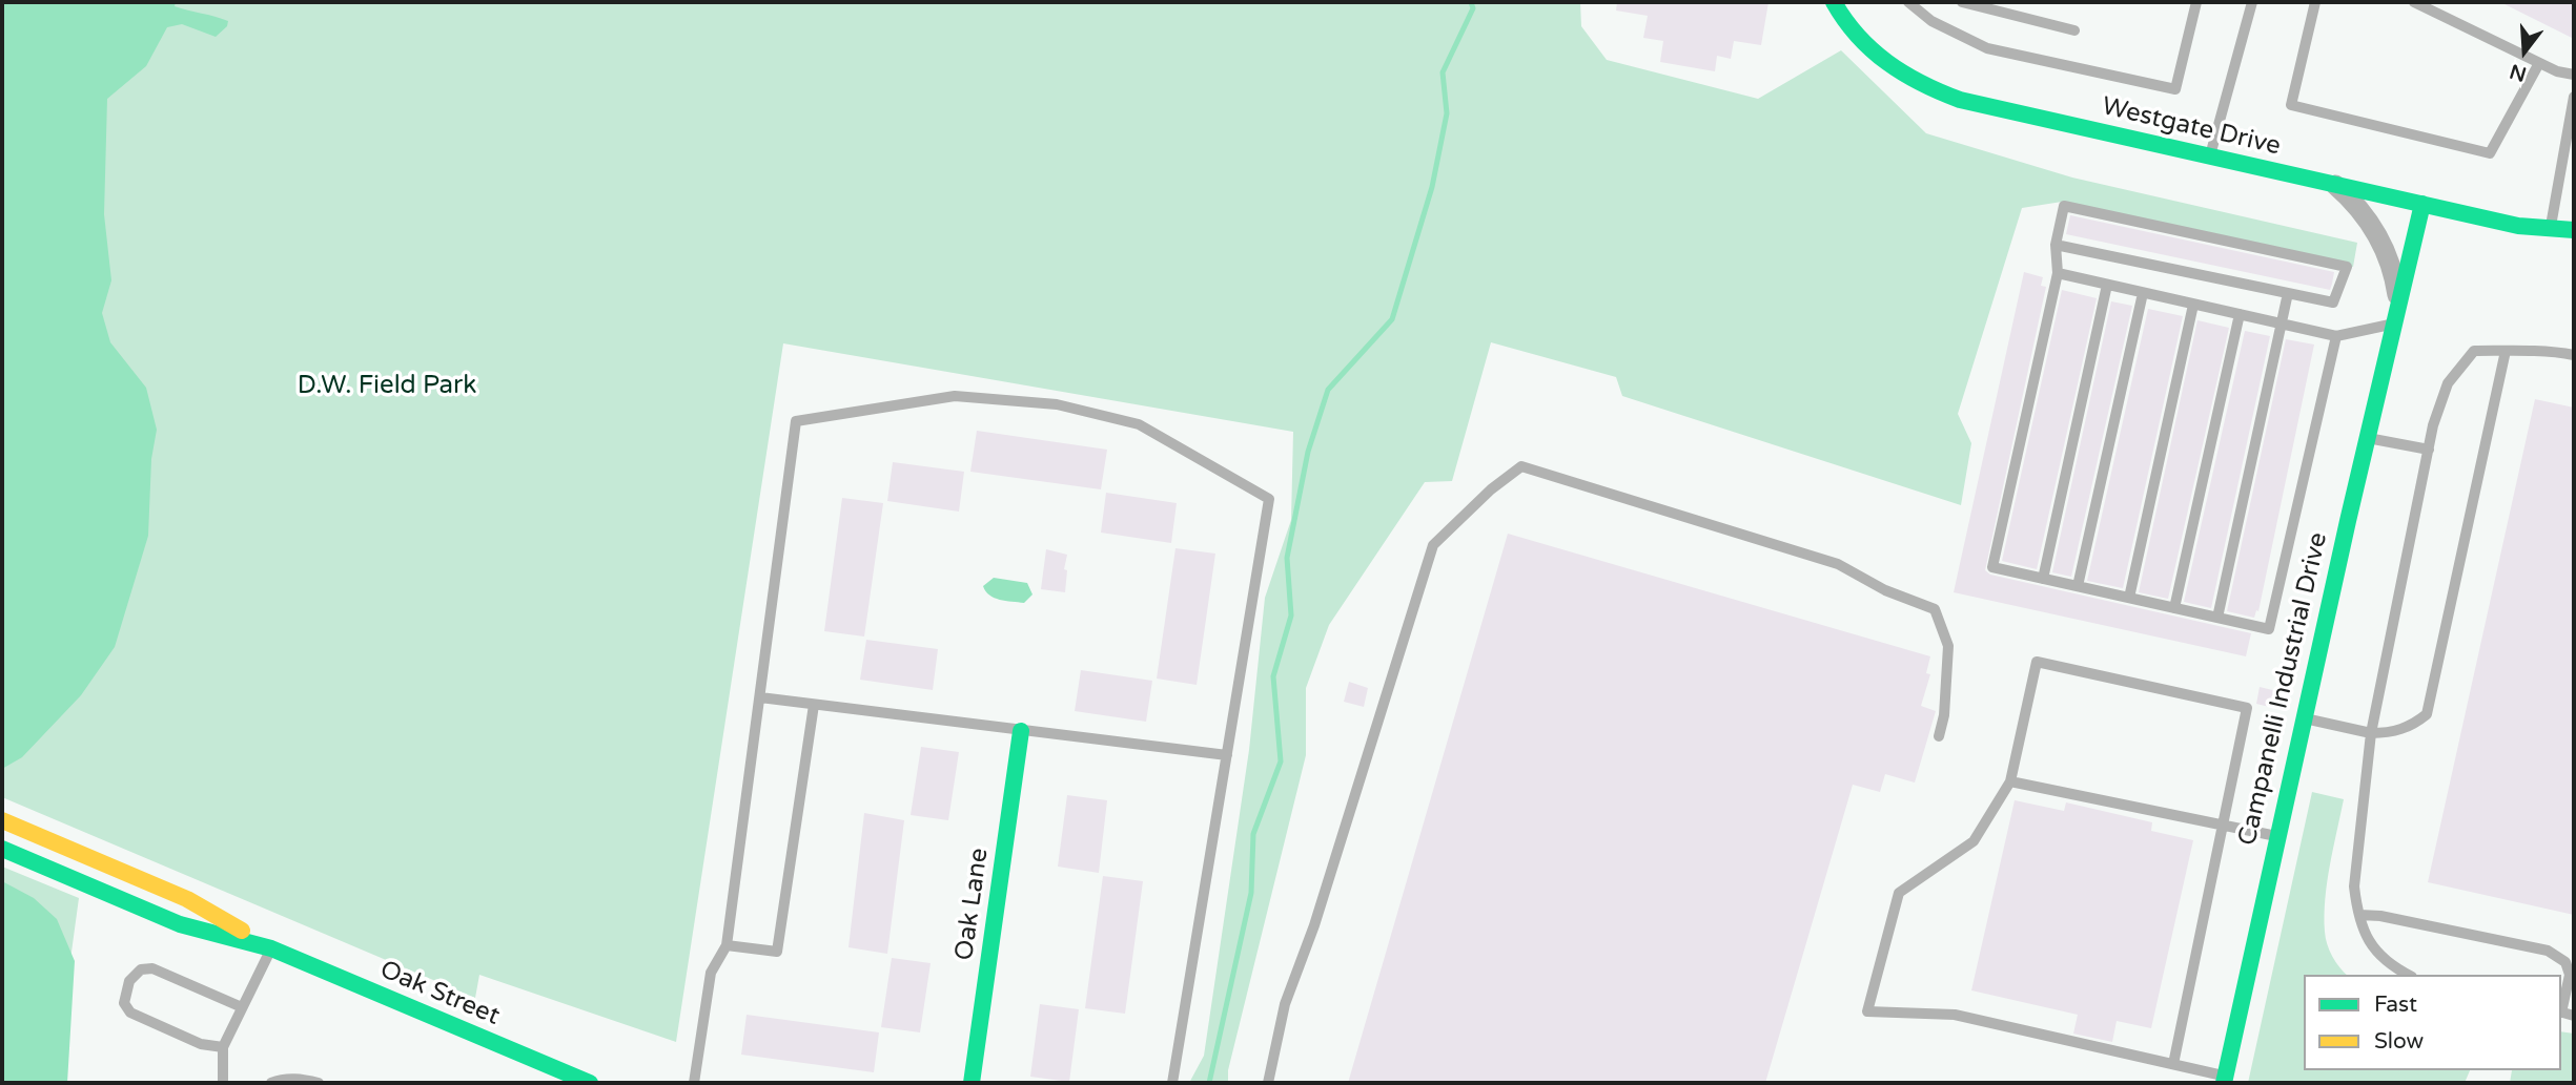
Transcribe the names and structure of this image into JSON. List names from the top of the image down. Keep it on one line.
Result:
{"streets":{"street":["Westgate Drive","Campanelli Industrial Drive","Oak Lane","Oak Street"]},"crossings":[["Westgate Drive","Campanelli Industrial Drive"]],"parks":["D.W. Field Park"],"legend":["Fast","Slow"],"north":"bottom"}
